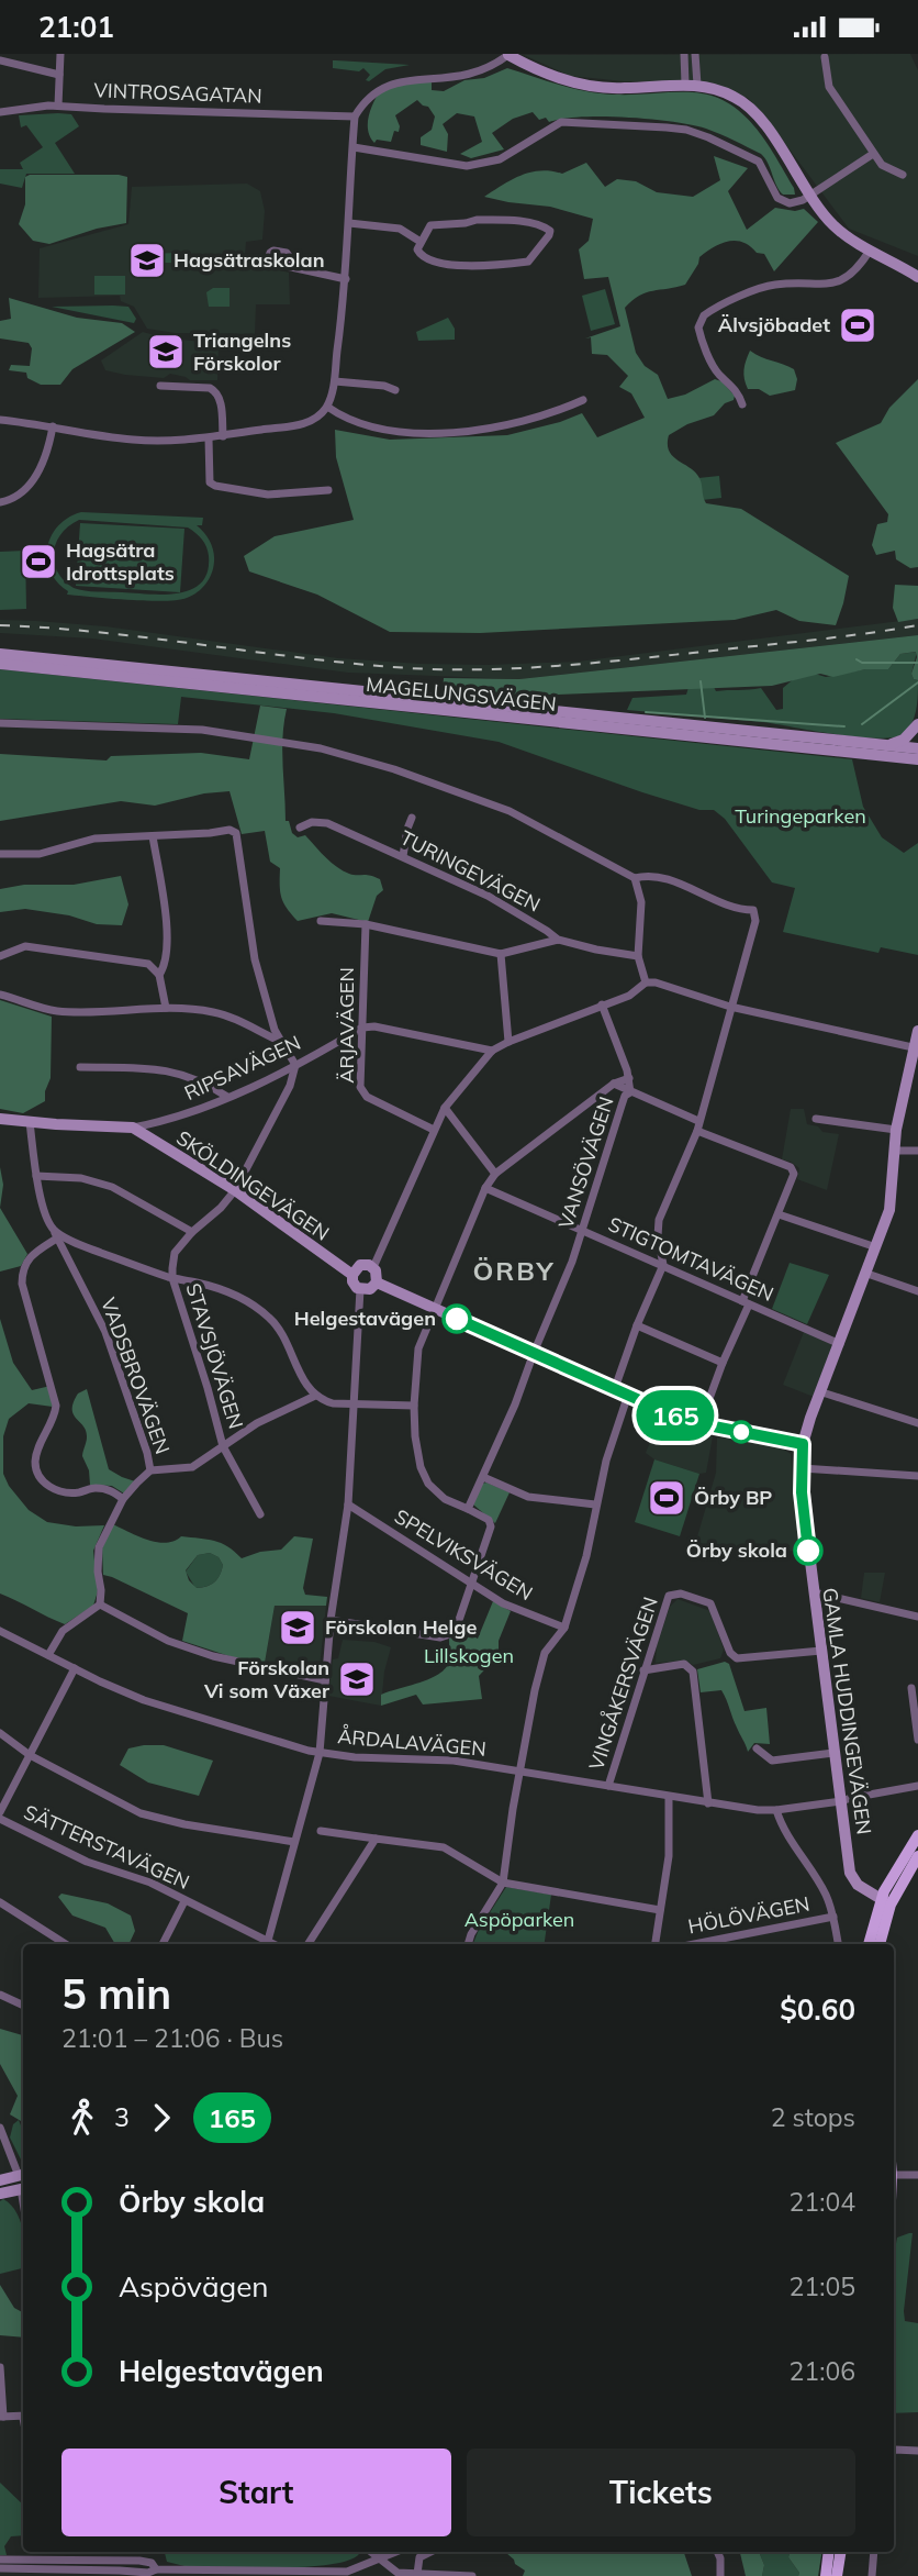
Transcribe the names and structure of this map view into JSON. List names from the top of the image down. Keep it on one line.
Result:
{"streets":{"street":["VINTROSAGATAN","MAGELUNGSVÄGEN","TURINGEVÄGEN","ÄRJAVÄGEN","RIPSAVÄGEN","VANSÖVÄGEN","SKÖLDINGEVÄGEN","STIGTOMTAVÄGEN","STAVSJÖVÄGEN","VADSBROVÄGEN","SPELVIKSVÄGEN","VINGÅKERSVÄGEN","GAMLA HUDDINGEVÄGEN","ÅRDALAVÄGEN","SÄTTERSTAVÄGEN","HÖLÖVÄGEN"]},"crossings":[["ÄRJAVÄGEN","RIPSAVÄGEN"],["RIPSAVÄGEN","SKÖLDINGEVÄGEN"],["RIPSAVÄGEN","STAVSJÖVÄGEN"],["RIPSAVÄGEN","VADSBROVÄGEN"],["VANSÖVÄGEN","STIGTOMTAVÄGEN"],["SKÖLDINGEVÄGEN","STAVSJÖVÄGEN"],["STIGTOMTAVÄGEN","GAMLA HUDDINGEVÄGEN"],["VINGÅKERSVÄGEN","GAMLA HUDDINGEVÄGEN"],["VINGÅKERSVÄGEN","ÅRDALAVÄGEN"],["GAMLA HUDDINGEVÄGEN","ÅRDALAVÄGEN"]],"districts":["ÖRBY"],"parks":["Turingeparken","Lillskogen","Aspöparken"],"places":{"school or university":["Hagsätraskolan","Triangelns Förskolor","Förskolan Helge","Förskolan Vi som Växer"],"sports":["Älvsjöbadet","Hagsätra Idrottsplats","Örby BP"],"other":["Helgestavägen","Örby skola"]},"lines":["bus line 165"],"page":{"status":"21:01","on_map":"165","heading":["5 min","21:01 – 21:06 · Bus","$0.60"],"legs":["3","165","2 stops"],"list":[{"name":"Örby skola","value":"21:04"},{"name":"Aspövägen","value":"21:05"},{"name":"Helgestavägen","value":"21:06"}],"buttons":["Start","Tickets"]}}
